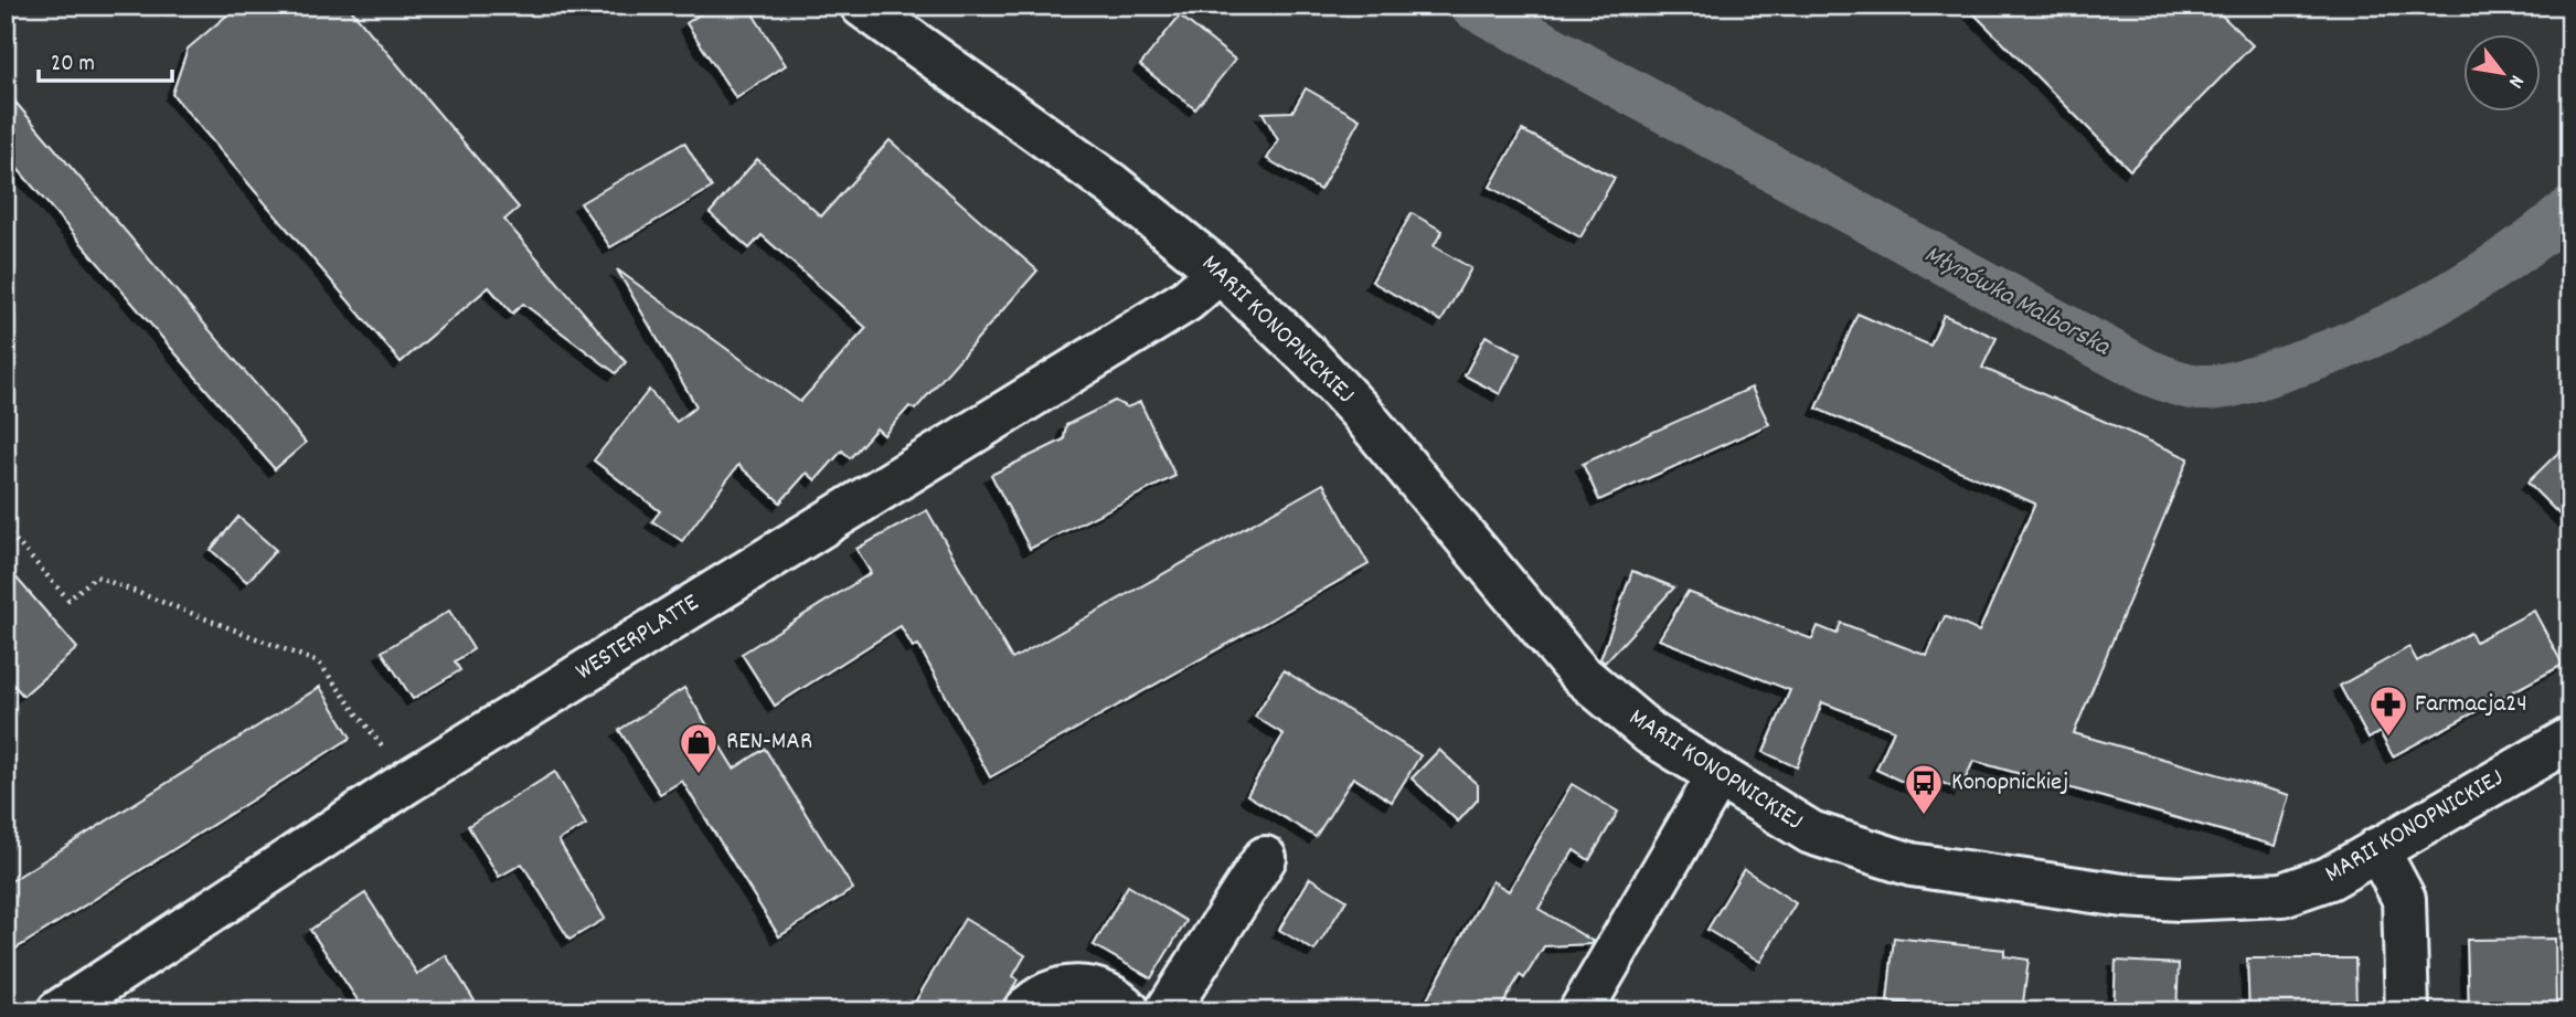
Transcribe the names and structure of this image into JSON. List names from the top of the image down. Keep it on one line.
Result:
{"streets":{"street":["MARII KONOPNICKIEJ","WESTERPLATTE"]},"crossings":[["MARII KONOPNICKIEJ","WESTERPLATTE"]],"water":["Młynówka Malborska"],"places":{"pharmacy":["Farmacja24"],"shop":["REN-MAR"],"bus stop":["Konopnickiej"]},"scale_bar":"20 m","north":"bottom right"}
